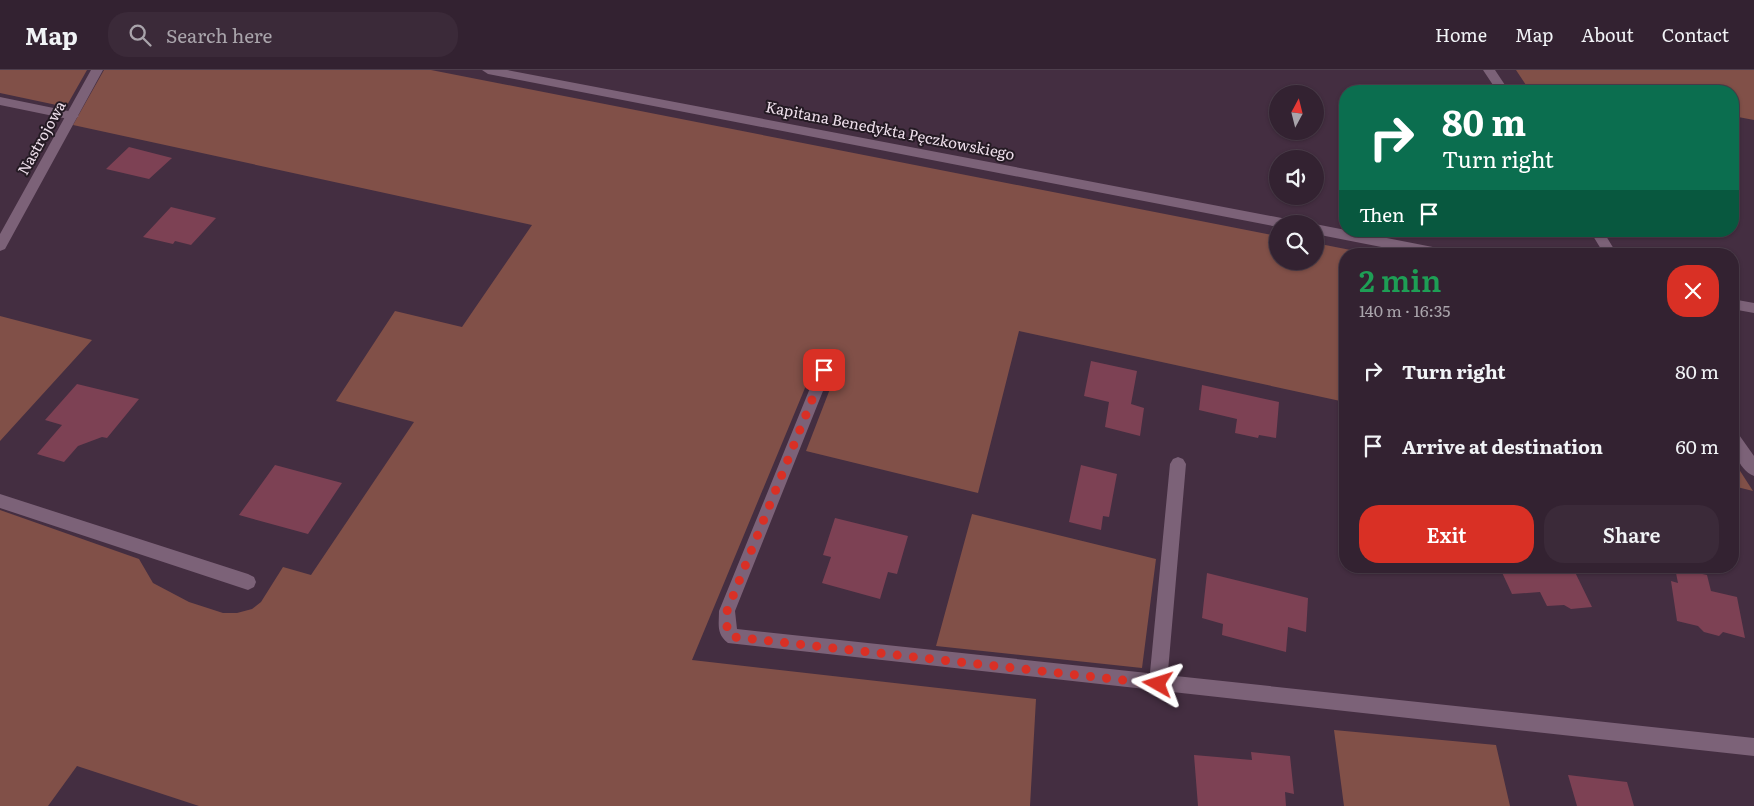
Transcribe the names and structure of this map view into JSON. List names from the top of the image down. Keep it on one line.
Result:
{"streets":{"street":["Kapitana Benedykta Pęczkowskiego","Nastrojowa"]},"north":"top","page":{"header":"Map","search":"Search here","nav":["Home","Map","About","Contact"],"turn":["80 m","Turn right"],"then":"Then","heading":["2 min","140 m · 16:35"],"list":[{"name":"Turn right","value":"80 m"},{"name":"Arrive at destination","value":"60 m"}],"buttons":["Exit","Share"]}}
